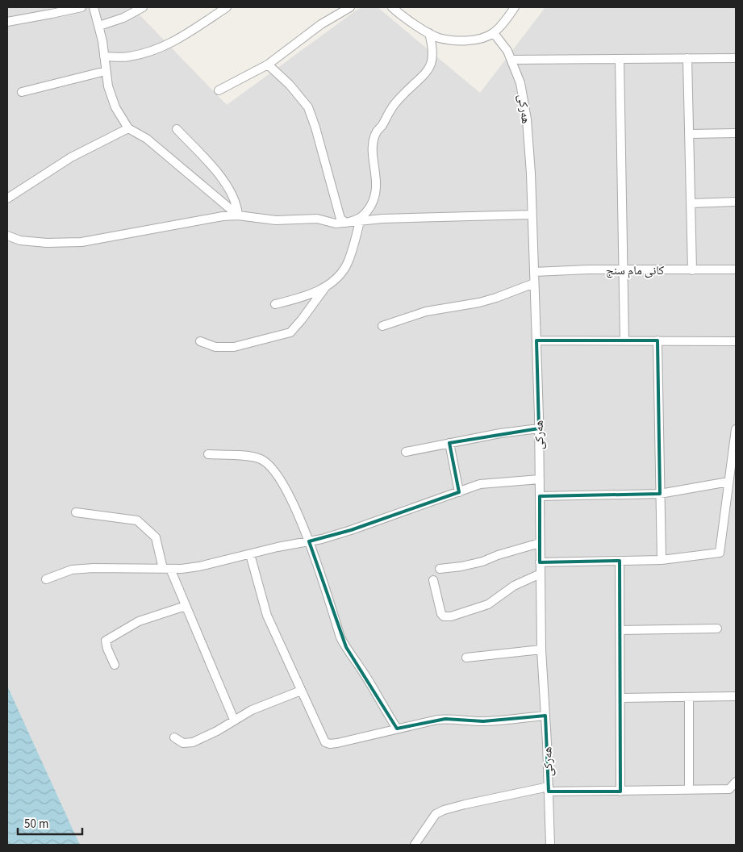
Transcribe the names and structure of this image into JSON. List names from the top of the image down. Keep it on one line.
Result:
{"streets":{"street":["هەرکی","کانی مام سنج"]},"crossings":[["هەرکی","کانی مام سنج"]],"scale_bar":"50 m"}
